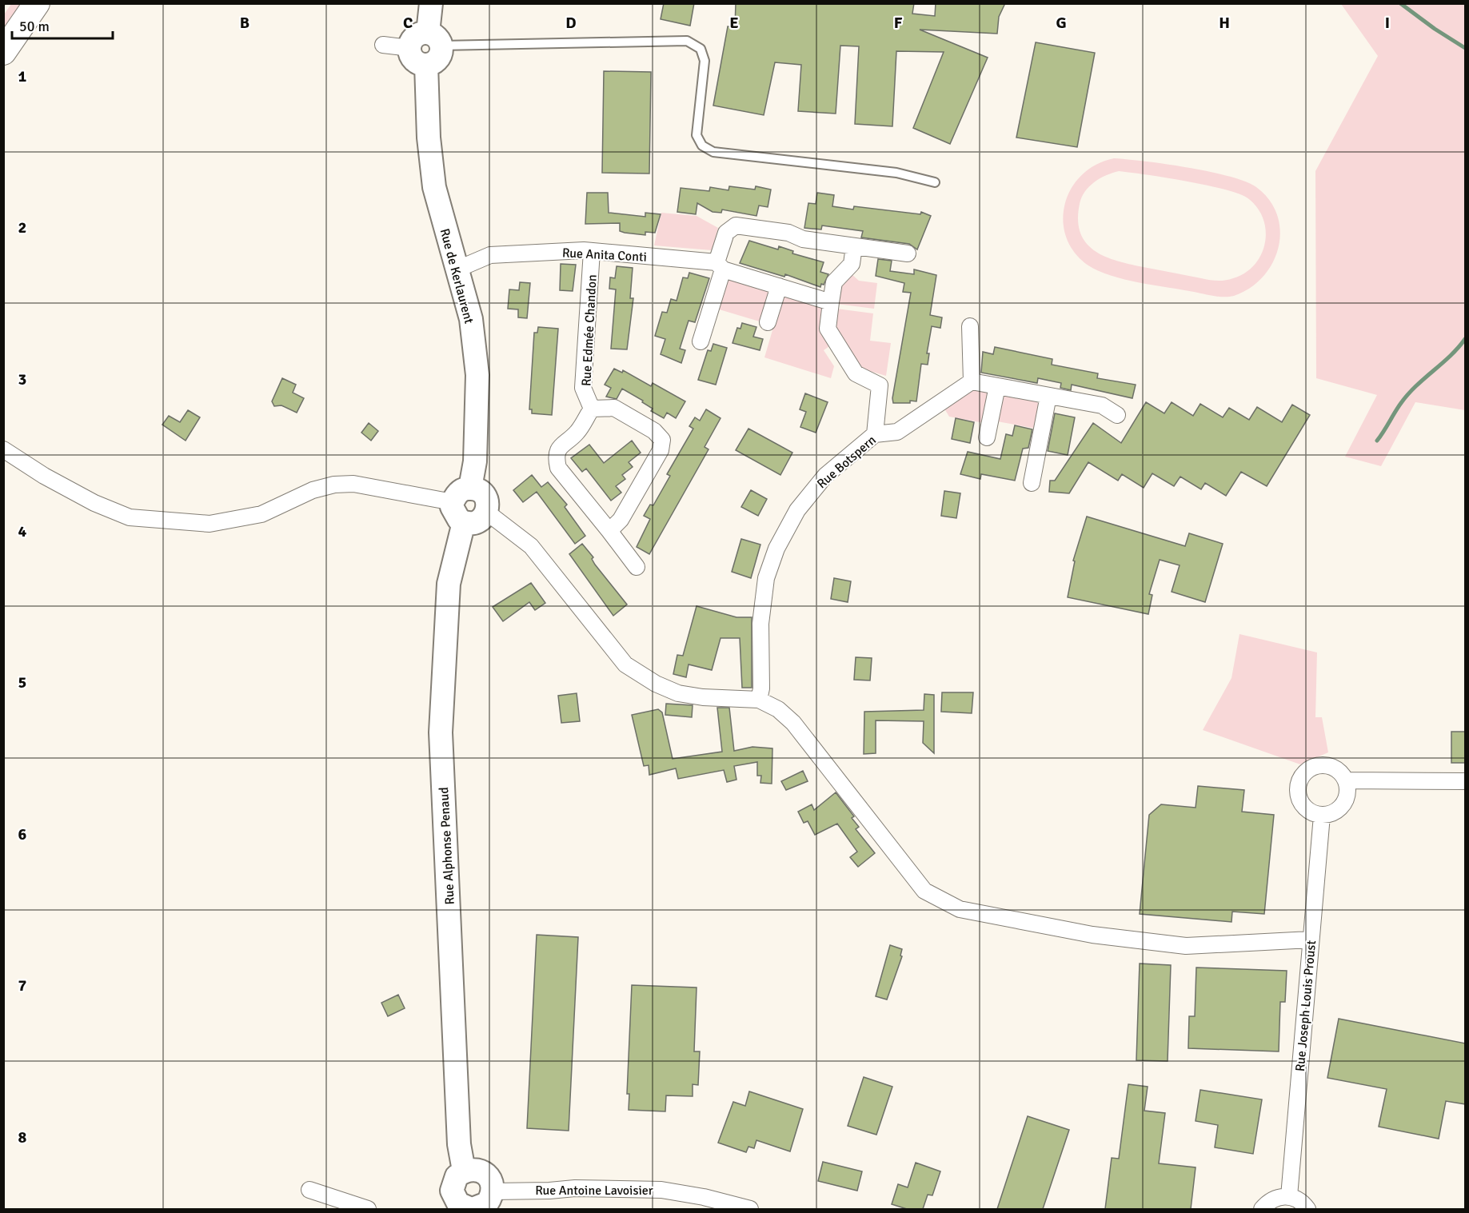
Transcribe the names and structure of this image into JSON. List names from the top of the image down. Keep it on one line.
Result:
{"streets":{"street":["Rue Anita Conti","Rue de Kerlaurent","Rue Edmée Chandon","Rue Botspern","Rue Alphonse Penaud","Rue Joseph Louis Proust","Rue Antoine Lavoisier"]},"crossings":[["Rue Anita Conti","Rue de Kerlaurent"],["Rue Anita Conti","Rue Edmée Chandon"],["Rue de Kerlaurent","Rue Alphonse Penaud"],["Rue Alphonse Penaud","Rue Antoine Lavoisier"]],"scale_bar":"50 m","grid":{"columns":["B","C","D","E","F","G","H","I"],"rows":["1","2","3","4","5","6","7","8"]}}
